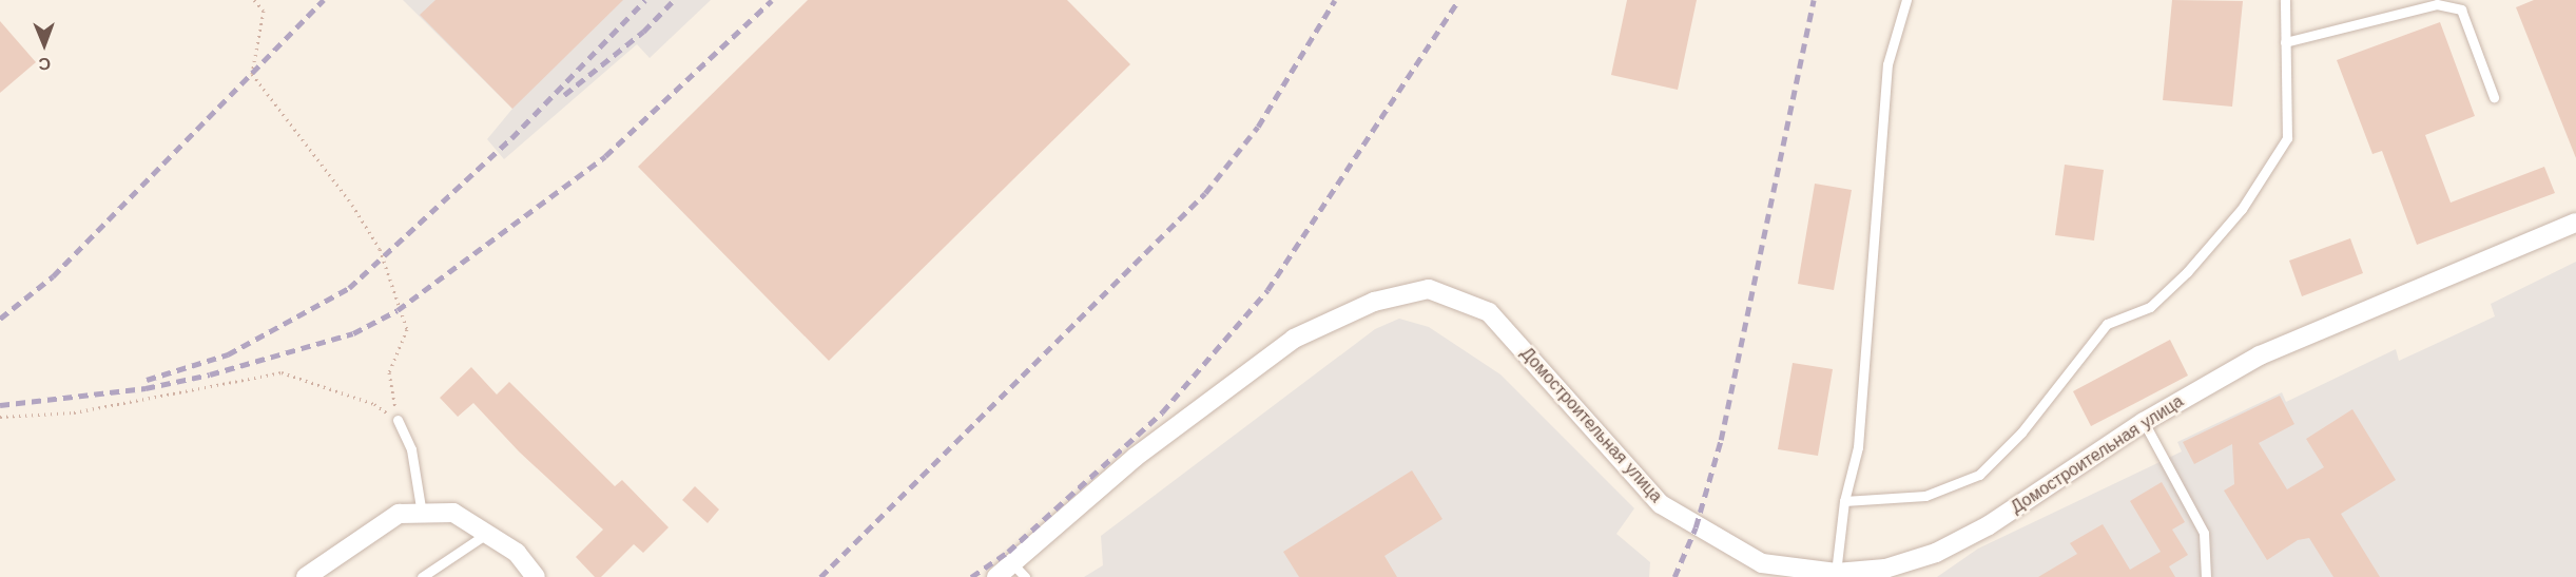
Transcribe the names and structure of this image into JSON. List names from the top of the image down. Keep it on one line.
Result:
{"streets":{"street":["Домостроительная улица"]},"north":"bottom"}
